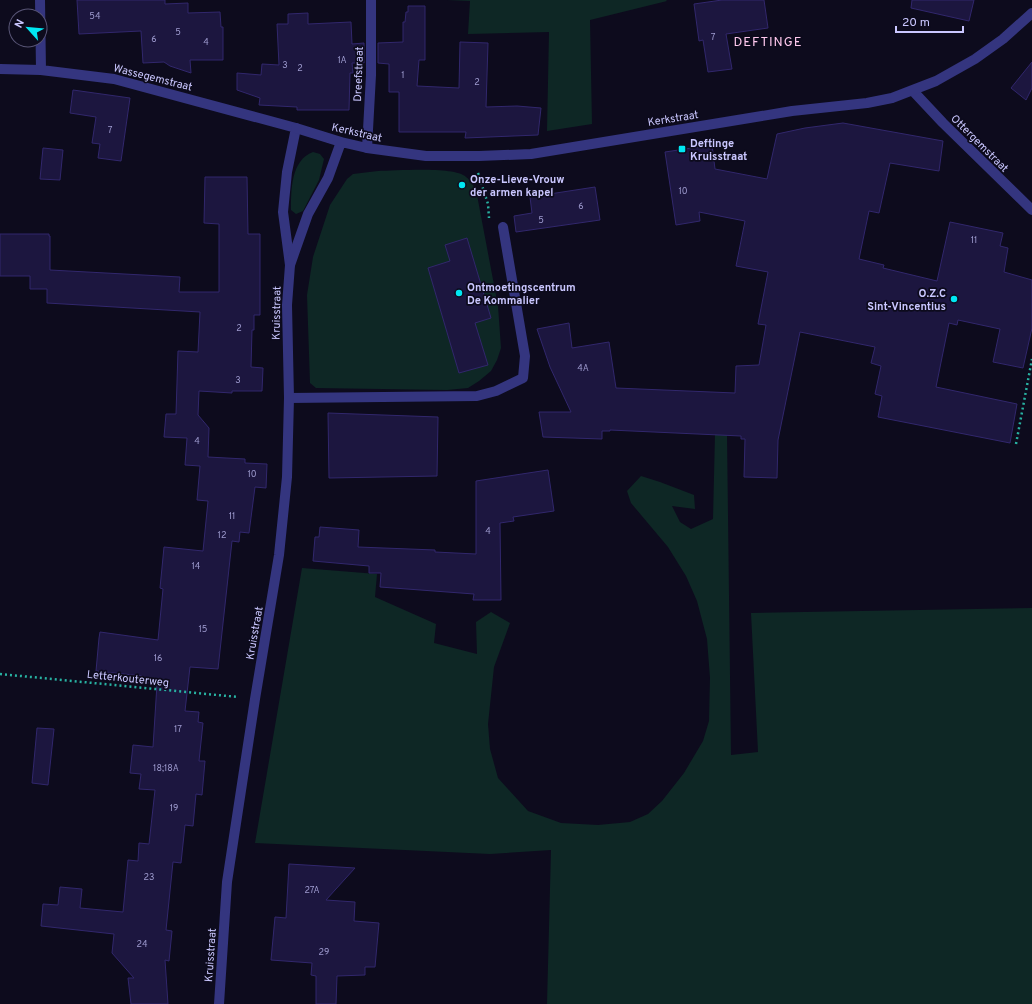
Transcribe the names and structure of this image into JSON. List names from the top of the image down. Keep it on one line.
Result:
{"streets":{"street":["Dreefstraat","Wassegemstraat","Kerkstraat","Ottergemstraat","Kruisstraat"],"path":["Letterkouterweg"]},"crossings":[["Dreefstraat","Kerkstraat"],["Wassegemstraat","Kerkstraat"],["Wassegemstraat","Kruisstraat"],["Kerkstraat","Ottergemstraat"],["Kerkstraat","Kruisstraat"],["Kruisstraat","Letterkouterweg"]],"districts":["DEFTINGE"],"places":{"transit":["Deftinge Kruisstraat"],"other":["Onze-Lieve-Vrouw der armen kapel","Ontmoetingscentrum De Kommalier","O.Z.C Sint-Vincentius"]},"house_numbers":["54","5","7","6","4","1A","3","2","1","2","7","10","6","5","11","2","4A","3","4","10","11","4","12","14","15","16","17","18;18A","19","23","27A","24","29"],"scale_bar":"20 m","north":"top left"}
